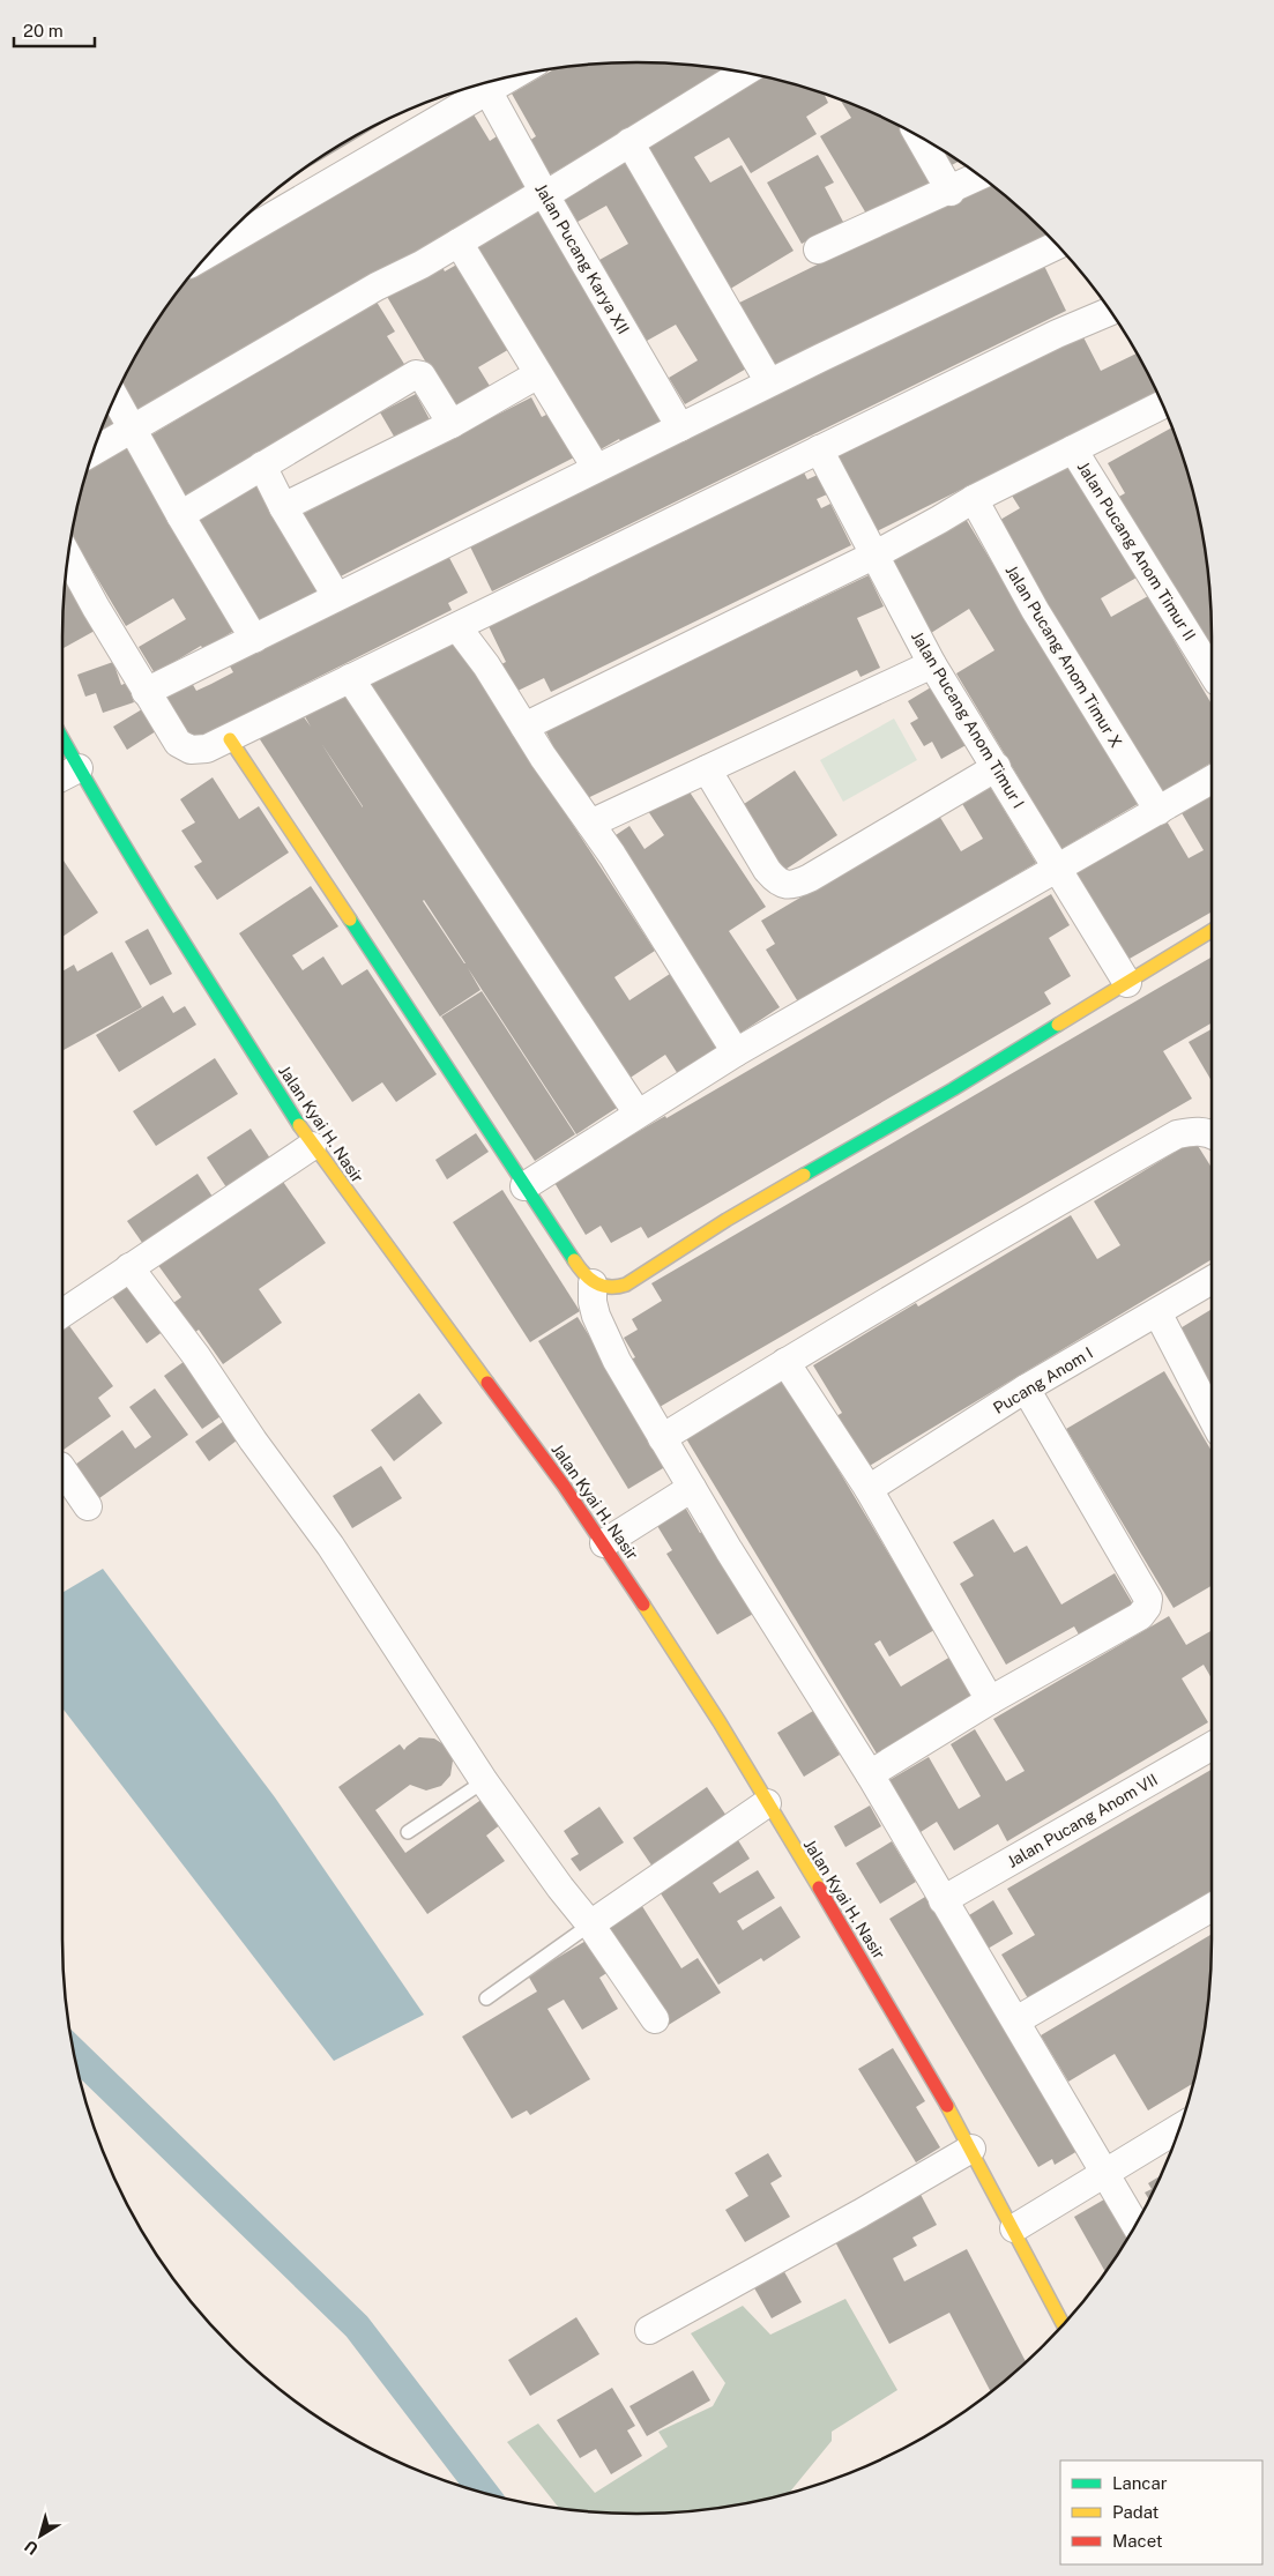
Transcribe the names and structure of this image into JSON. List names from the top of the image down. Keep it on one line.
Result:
{"streets":{"main road":["Jalan Kyai H. Nasir"],"street":["Jalan Pucang Karya XII","Jalan Pucang Anom Timur II","Jalan Pucang Anom Timur X","Jalan Pucang Anom Timur I","Pucang Anom I","Jalan Pucang Anom VII"]},"legend":["Lancar","Padat","Macet"],"scale_bar":"20 m","north":"bottom left"}
